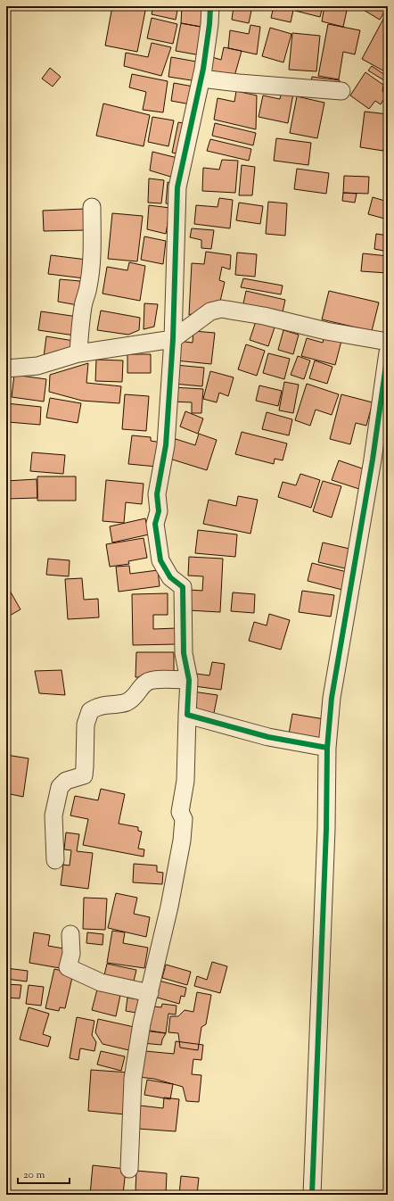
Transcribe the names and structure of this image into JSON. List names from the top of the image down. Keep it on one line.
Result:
{"scale_bar":"20 m"}
